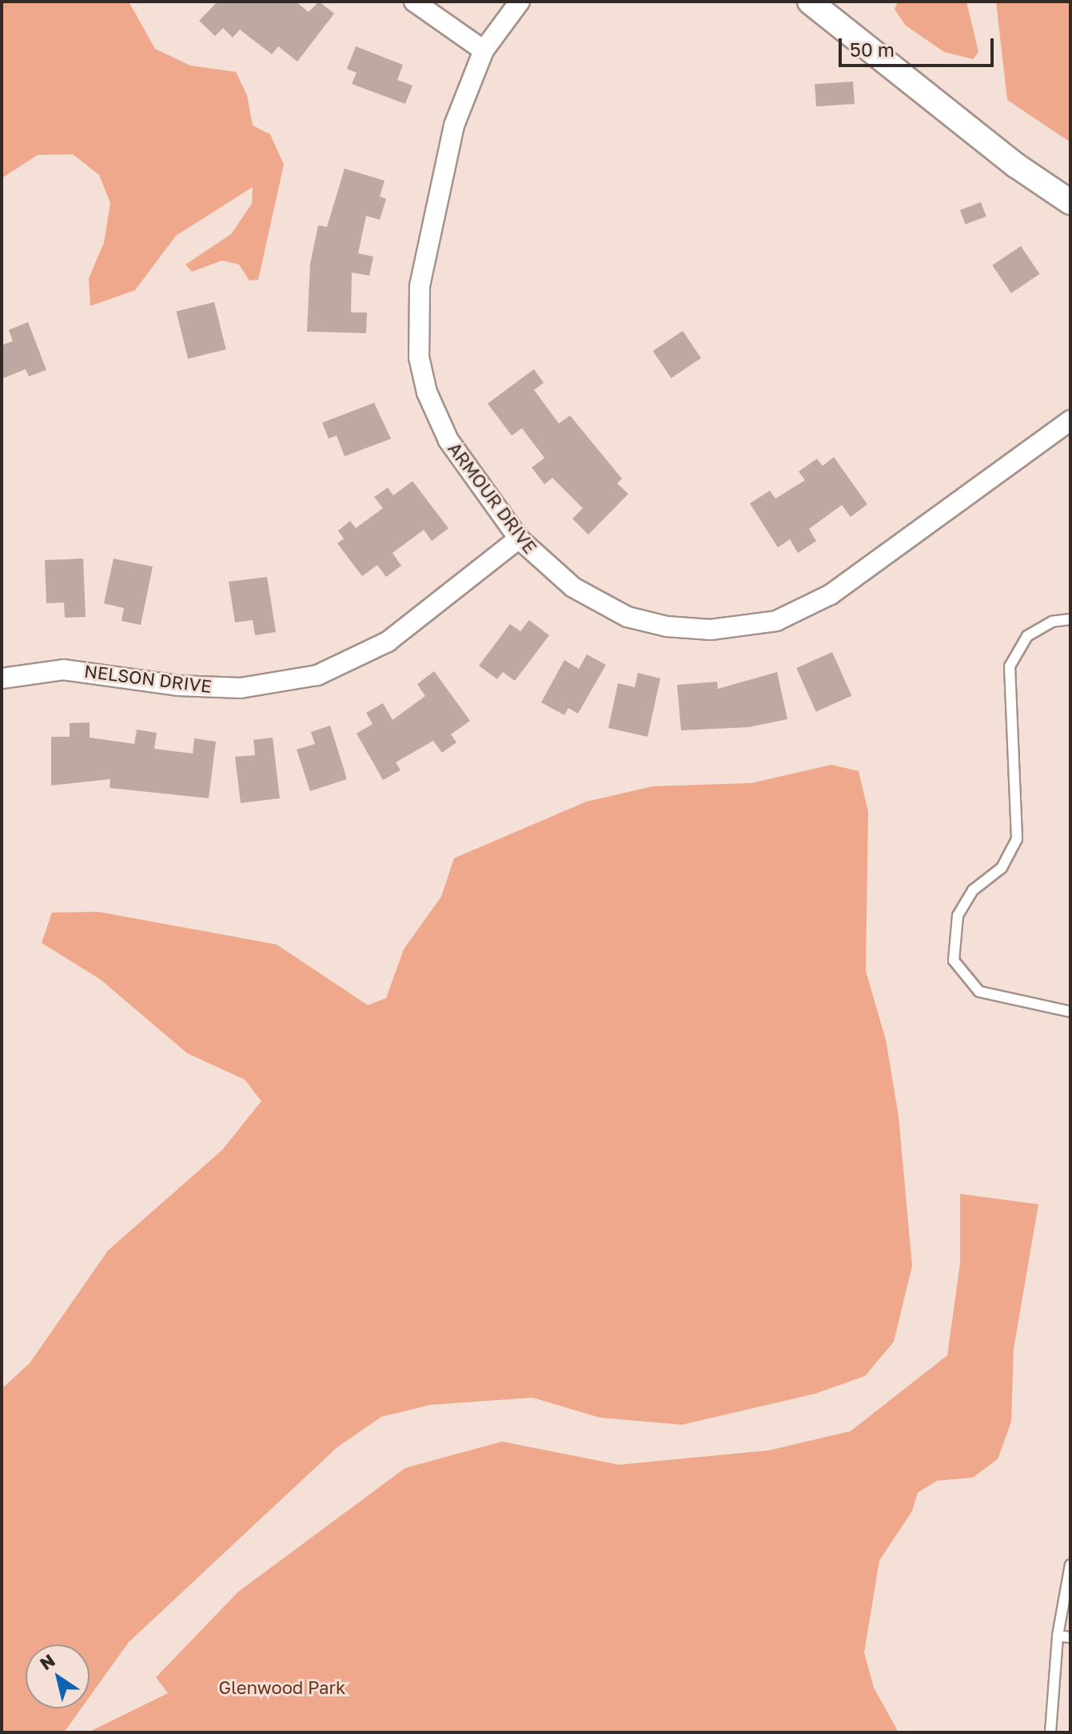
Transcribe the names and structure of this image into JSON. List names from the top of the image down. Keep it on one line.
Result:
{"streets":{"street":["ARMOUR DRIVE","NELSON DRIVE"]},"crossings":[["ARMOUR DRIVE","NELSON DRIVE"]],"parks":["Glenwood Park"],"scale_bar":"50 m","north":"top left"}
